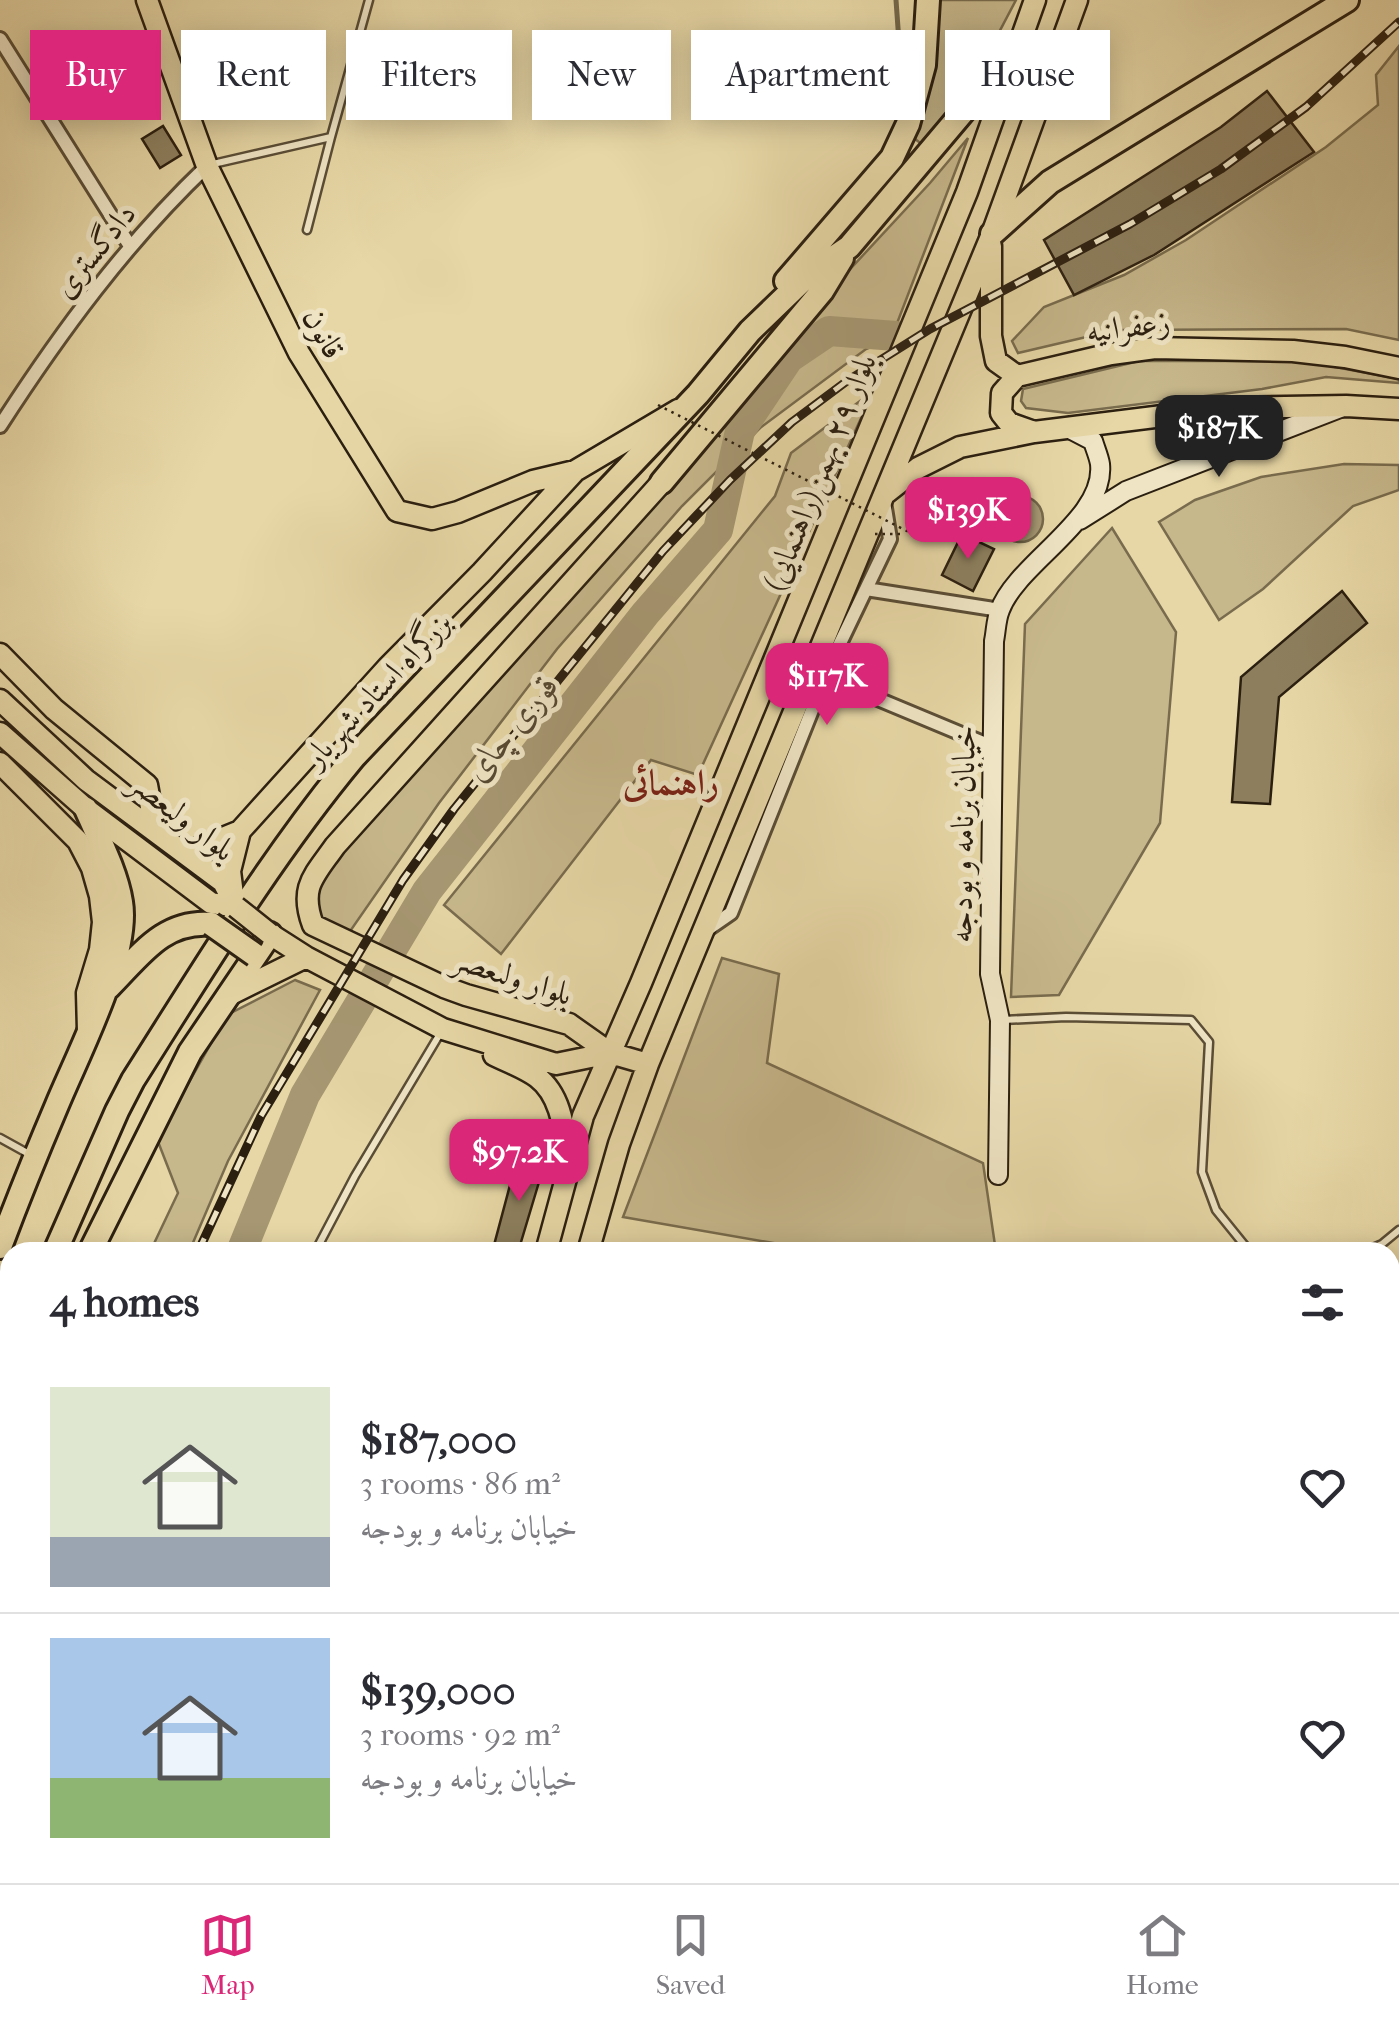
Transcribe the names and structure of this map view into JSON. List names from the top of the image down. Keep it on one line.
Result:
{"streets":{"highway":["بزرگراه استاد شهریار"],"main road":["زعفرانیه","قانون","بلوار ٢٩ بهمن(راهنمایی)","بلوار ولیعصر","بلوار ولىعصر"],"street":["دادگستری","خیابان برنامه و بودجه"]},"crossings":[["دادگستری","قانون"],["بلوار ٢٩ بهمن(راهنمایی)","بلوار ولىعصر"],["بزرگراه استاد شهریار","بلوار ولىعصر"],["بلوار ولیعصر","بلوار ولىعصر"]],"districts":["راهنمائی"],"water":["قوری چای"],"page":{"chip":["Buy","Rent","Filters","New","Apartment","House"],"price":["$187K","$139K","$117K","$97.2K"],"heading":"4 homes","list":[{"name":"$187,000","note":"3 rooms · 86 m² · خیابان برنامه و بودجه"},{"name":"$139,000","note":"3 rooms · 92 m² · خیابان برنامه و بودجه"}],"tabs":["Map","Saved","Home"]}}
